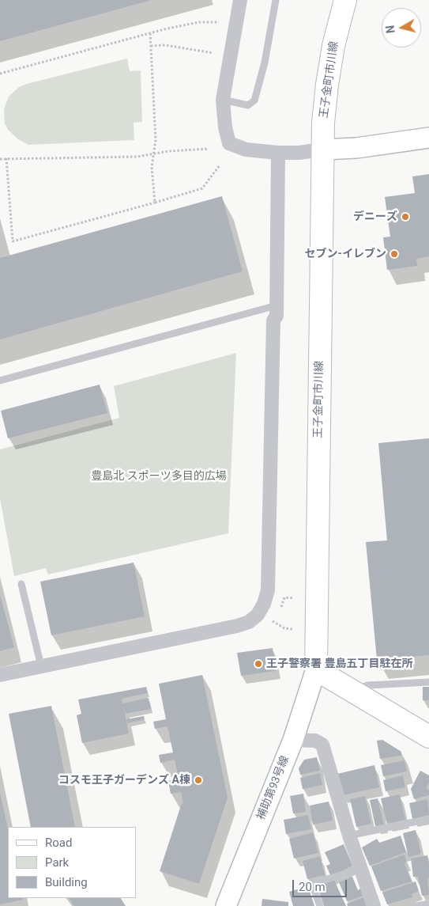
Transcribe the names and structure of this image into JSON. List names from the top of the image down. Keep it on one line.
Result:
{"streets":{"main road":["王子金町市川線"],"street":["補助第93号線"]},"crossings":[["王子金町市川線","補助第93号線"]],"parks":["豊島北 スポーツ多目的広場"],"places":["デニーズ","セブン-イレブン","王子警察署 豊島五丁目駐在所","コスモ王子ガーデンズ A棟"],"legend":["Road","Park","Building"],"scale_bar":"20 m","north":"left"}
